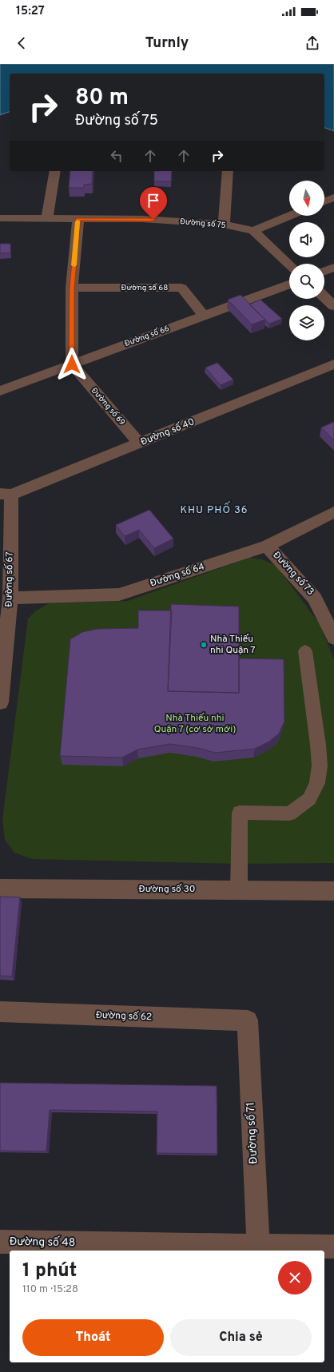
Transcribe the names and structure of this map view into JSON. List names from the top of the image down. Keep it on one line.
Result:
{"streets":{"street":["Đường số 75","Đường số 68","Đường số 66","Đường số 69","Đường số 40","Đường số 73","Đường số 64","Đường số 67","Đường số 30","Đường số 62","Đường số 71","Đường số 48"]},"crossings":[["Đường số 68","Đường số 66"],["Đường số 66","Đường số 69"],["Đường số 69","Đường số 40"],["Đường số 40","Đường số 67"],["Đường số 73","Đường số 64"],["Đường số 64","Đường số 67"],["Đường số 62","Đường số 71"],["Đường số 71","Đường số 48"]],"districts":["KHU PHỐ 36"],"parks":["Nhà Thiếu nhi Quận 7 (cơ sở mới)"],"places":["Nhà Thiếu nhi Quận 7"],"north":"bottom","page":{"status":"15:27","header":"Turnly","turn":["80 m","Đường số 75"],"heading":["1 phút","110 m · 15:28"],"buttons":["Thoát","Chia sẻ"]}}
